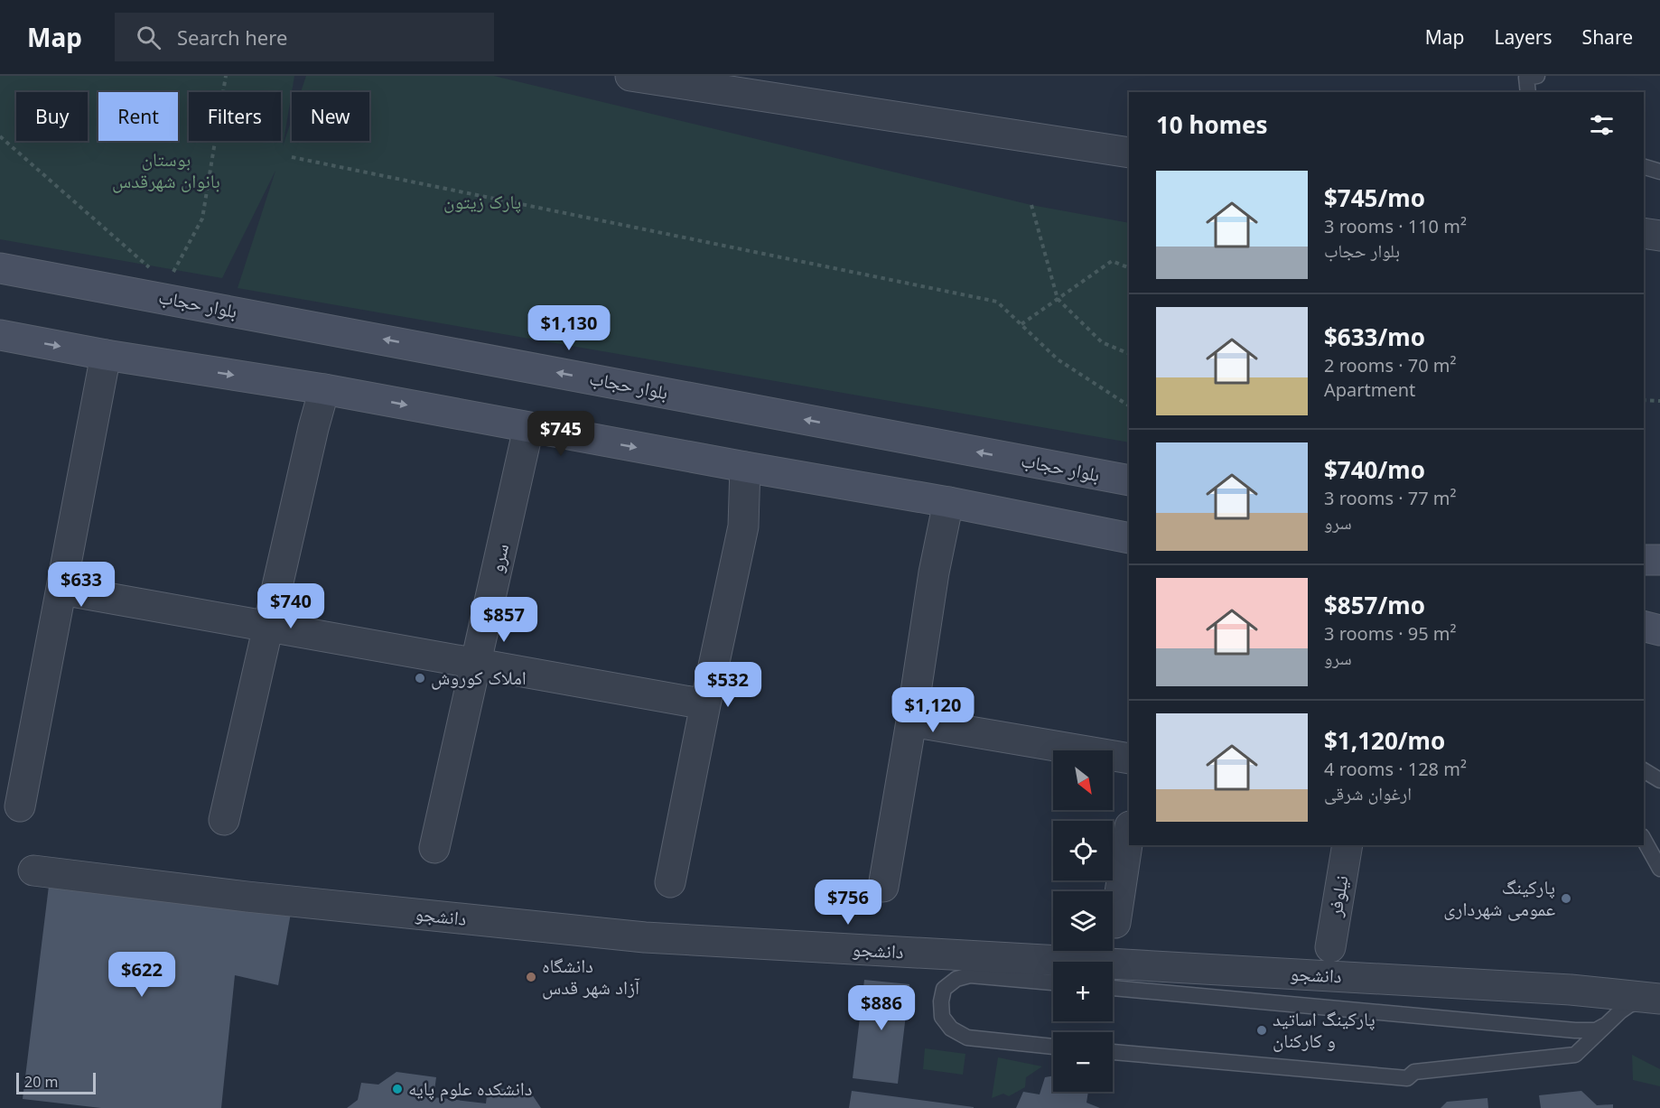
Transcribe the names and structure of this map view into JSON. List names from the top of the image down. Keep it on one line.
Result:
{"streets":{"main road":["بلوار حجاب"],"street":["سرو","نیلوفر","دانشجو"]},"parks":["بوستان بانوان شهرقدس","پارک زیتون"],"places":["املاک کوروش","پارکینگ عمومی شهرداری","دانشگاه آزاد شهر قدس","پارکینگ اساتید و کارکنان","دانشکده علوم پایه"],"scale_bar":"20 m","north":"bottom right","page":{"header":"Map","search":"Search here","nav":["Map","Layers","Share"],"chip":["Buy","Rent","Filters","New"],"heading":"10 homes","list":[{"name":"$745/mo","note":"3 rooms · 110 m² · بلوار حجاب"},{"name":"$633/mo","note":"2 rooms · 70 m² · Apartment"},{"name":"$740/mo","note":"3 rooms · 77 m² · سرو"},{"name":"$857/mo","note":"3 rooms · 95 m² · سرو"},{"name":"$1,120/mo","note":"4 rooms · 128 m² · ارغوان شرقی"}],"price":["$1,130","$745","$633","$740","$857","$532","$1,120","$756","$622","$886"],"map_buttons":["+","−"],"scale":"20 m"}}
